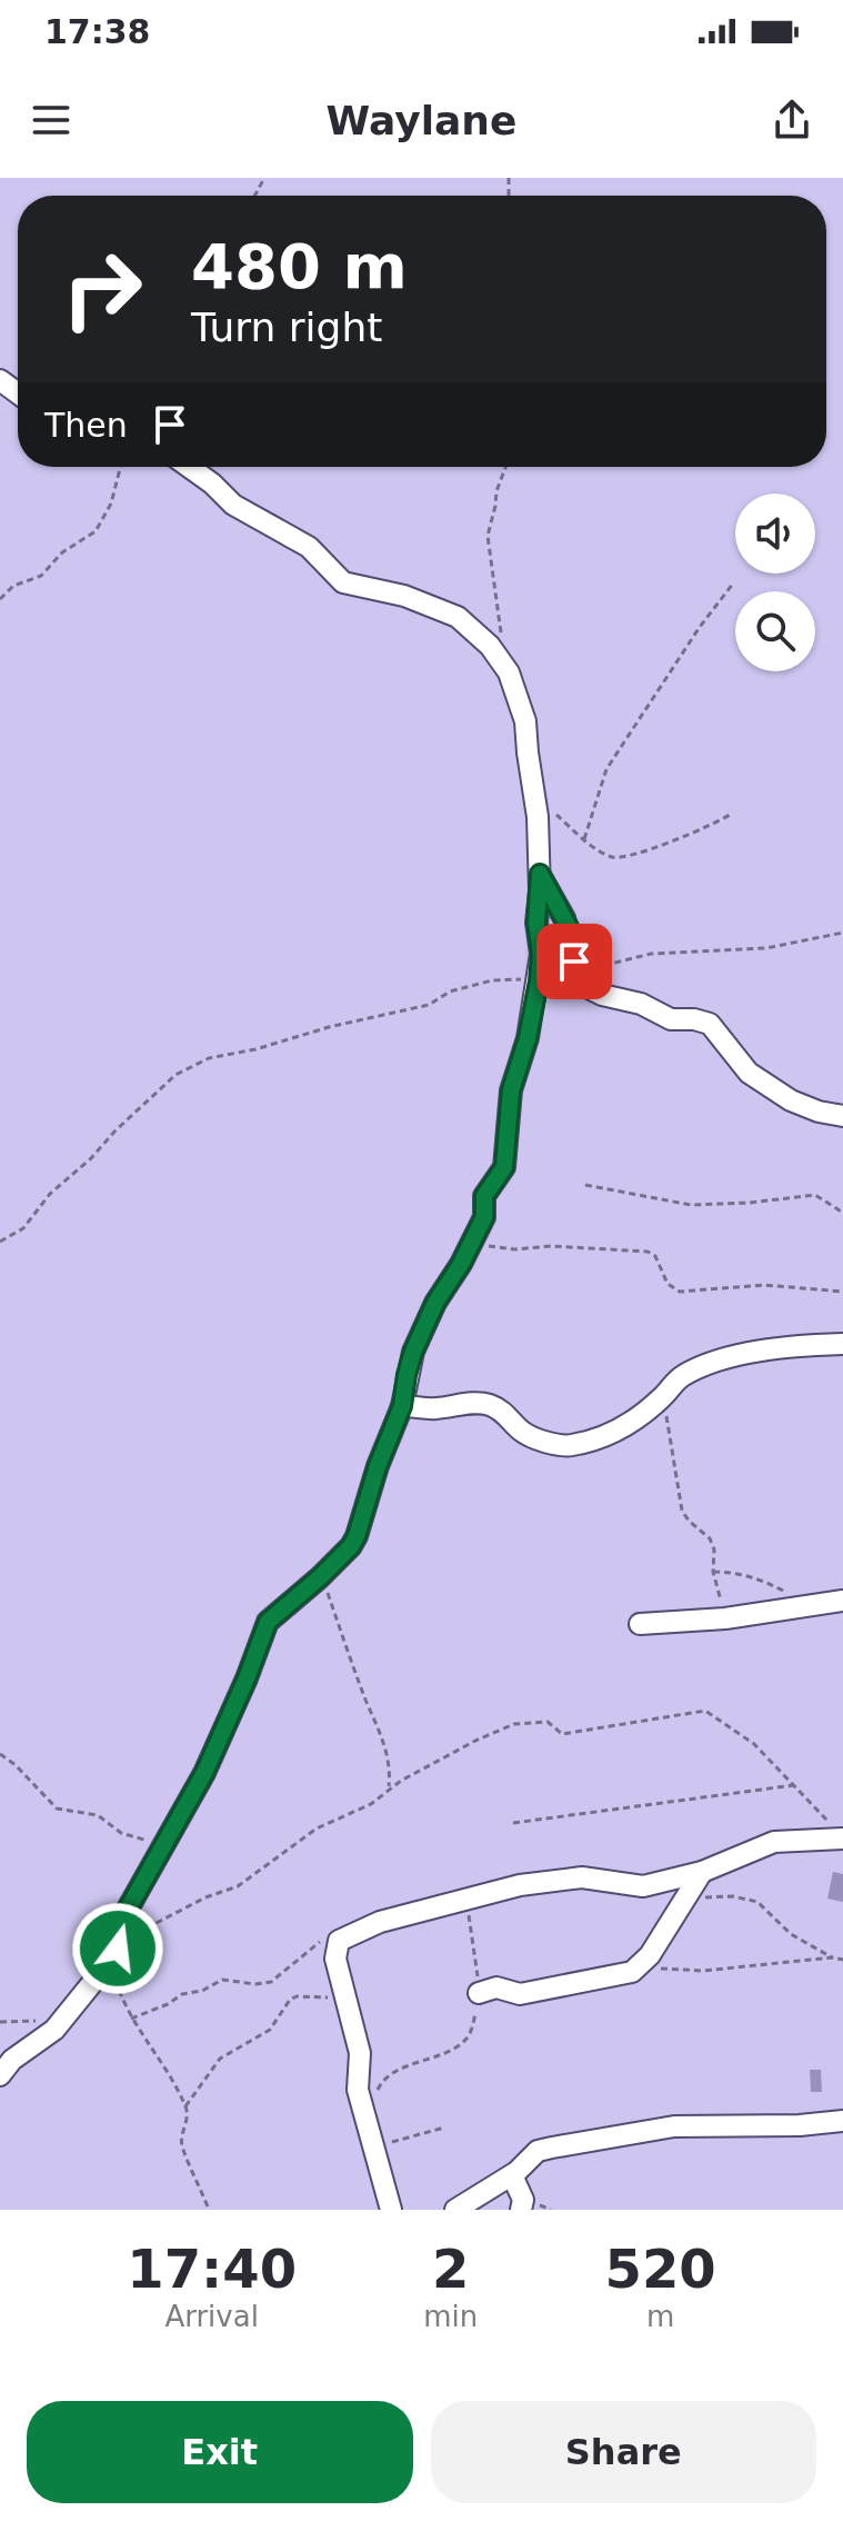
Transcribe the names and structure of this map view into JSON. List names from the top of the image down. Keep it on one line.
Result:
{"page":{"status":"17:38","header":"Waylane","turn":["480 m","Turn right"],"then":"Then","eta":["17:40","Arrival","2","min","520","m"],"buttons":["Exit","Share"]}}
